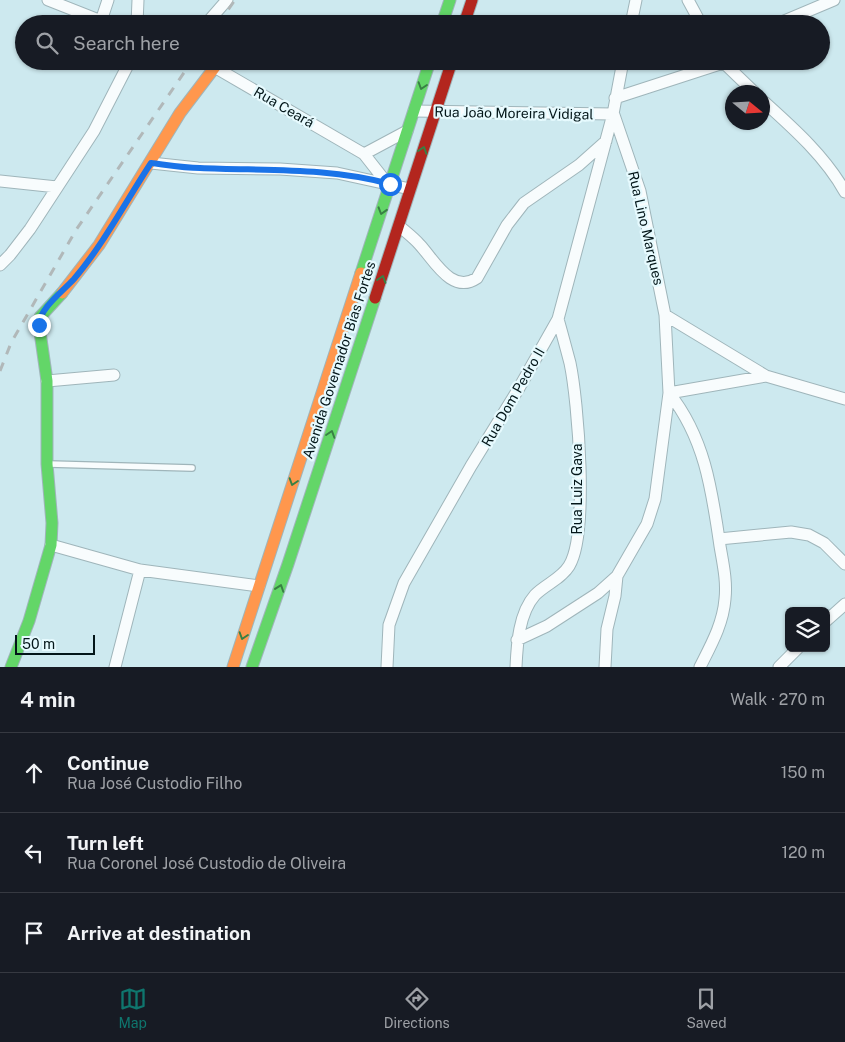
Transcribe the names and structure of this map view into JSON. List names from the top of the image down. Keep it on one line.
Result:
{"streets":{"main road":["Avenida Governador Bias Fortes"],"street":["Rua Ceará","Rua João Moreira Vidigal","Rua Lino Marques","Rua Dom Pedro II","Rua Luiz Gava"]},"crossings":[["Rua Ceará","Avenida Governador Bias Fortes"],["Rua João Moreira Vidigal","Rua Lino Marques"],["Rua João Moreira Vidigal","Avenida Governador Bias Fortes"],["Rua João Moreira Vidigal","Rua Dom Pedro II"],["Rua Lino Marques","Rua Dom Pedro II"],["Rua Dom Pedro II","Rua Luiz Gava"]],"scale_bar":"50 m","north":"right","page":{"search":"Search here","scale":"50 m","heading":["4 min","Walk · 270 m"],"list":[["Continue","Rua José Custodio Filho","150 m"],["Turn left","Rua Coronel José Custodio de Oliveira","120 m"],"Arrive at destination"],"nav":["Map","Directions","Saved"]}}
